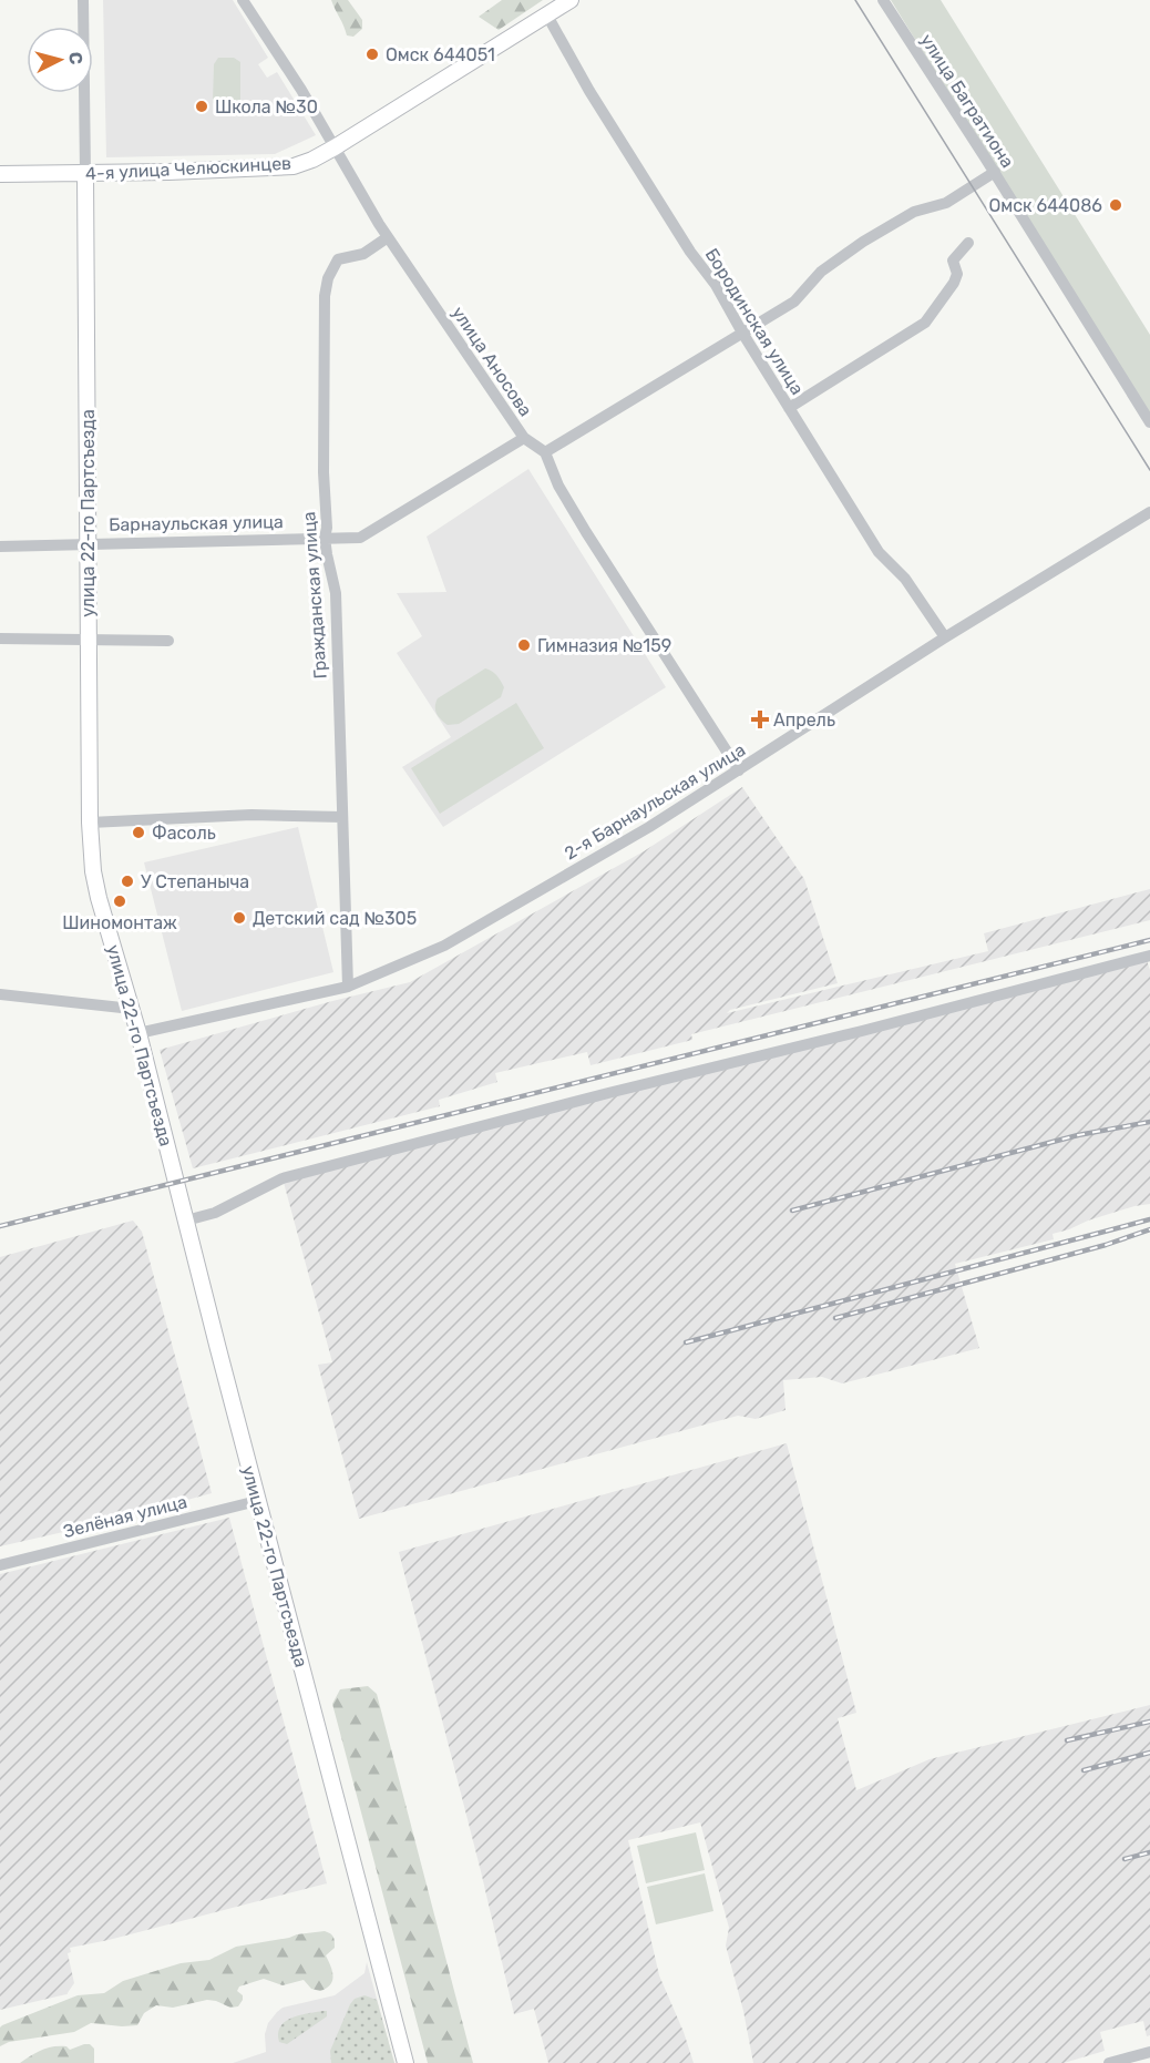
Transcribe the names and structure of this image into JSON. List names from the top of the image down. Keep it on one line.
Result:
{"streets":{"main road":["4-я улица Челюскинцев","улица 22-го Партсъезда"],"street":["улица Багратиона","Бородинская улица","улица Аносова","Барнаульская улица","Гражданская улица","2-я Барнаульская улица","Зелёная улица"]},"crossings":[["4-я улица Челюскинцев","Бородинская улица"],["4-я улица Челюскинцев","улица Аносова"],["4-я улица Челюскинцев","улица 22-го Партсъезда"],["Бородинская улица","2-я Барнаульская улица"],["улица Аносова","Барнаульская улица"],["улица Аносова","Гражданская улица"],["улица 22-го Партсъезда","Барнаульская улица"],["улица 22-го Партсъезда","2-я Барнаульская улица"],["улица 22-го Партсъезда","Зелёная улица"],["Барнаульская улица","Гражданская улица"],["Гражданская улица","2-я Барнаульская улица"]],"places":{"other":["Омск 644051","Школа №30","Омск 644086","Гимназия №159","Фасоль","У Степаныча","Шиномонтаж","Детский сад №305"],"health":["Апрель"]},"north":"right"}
